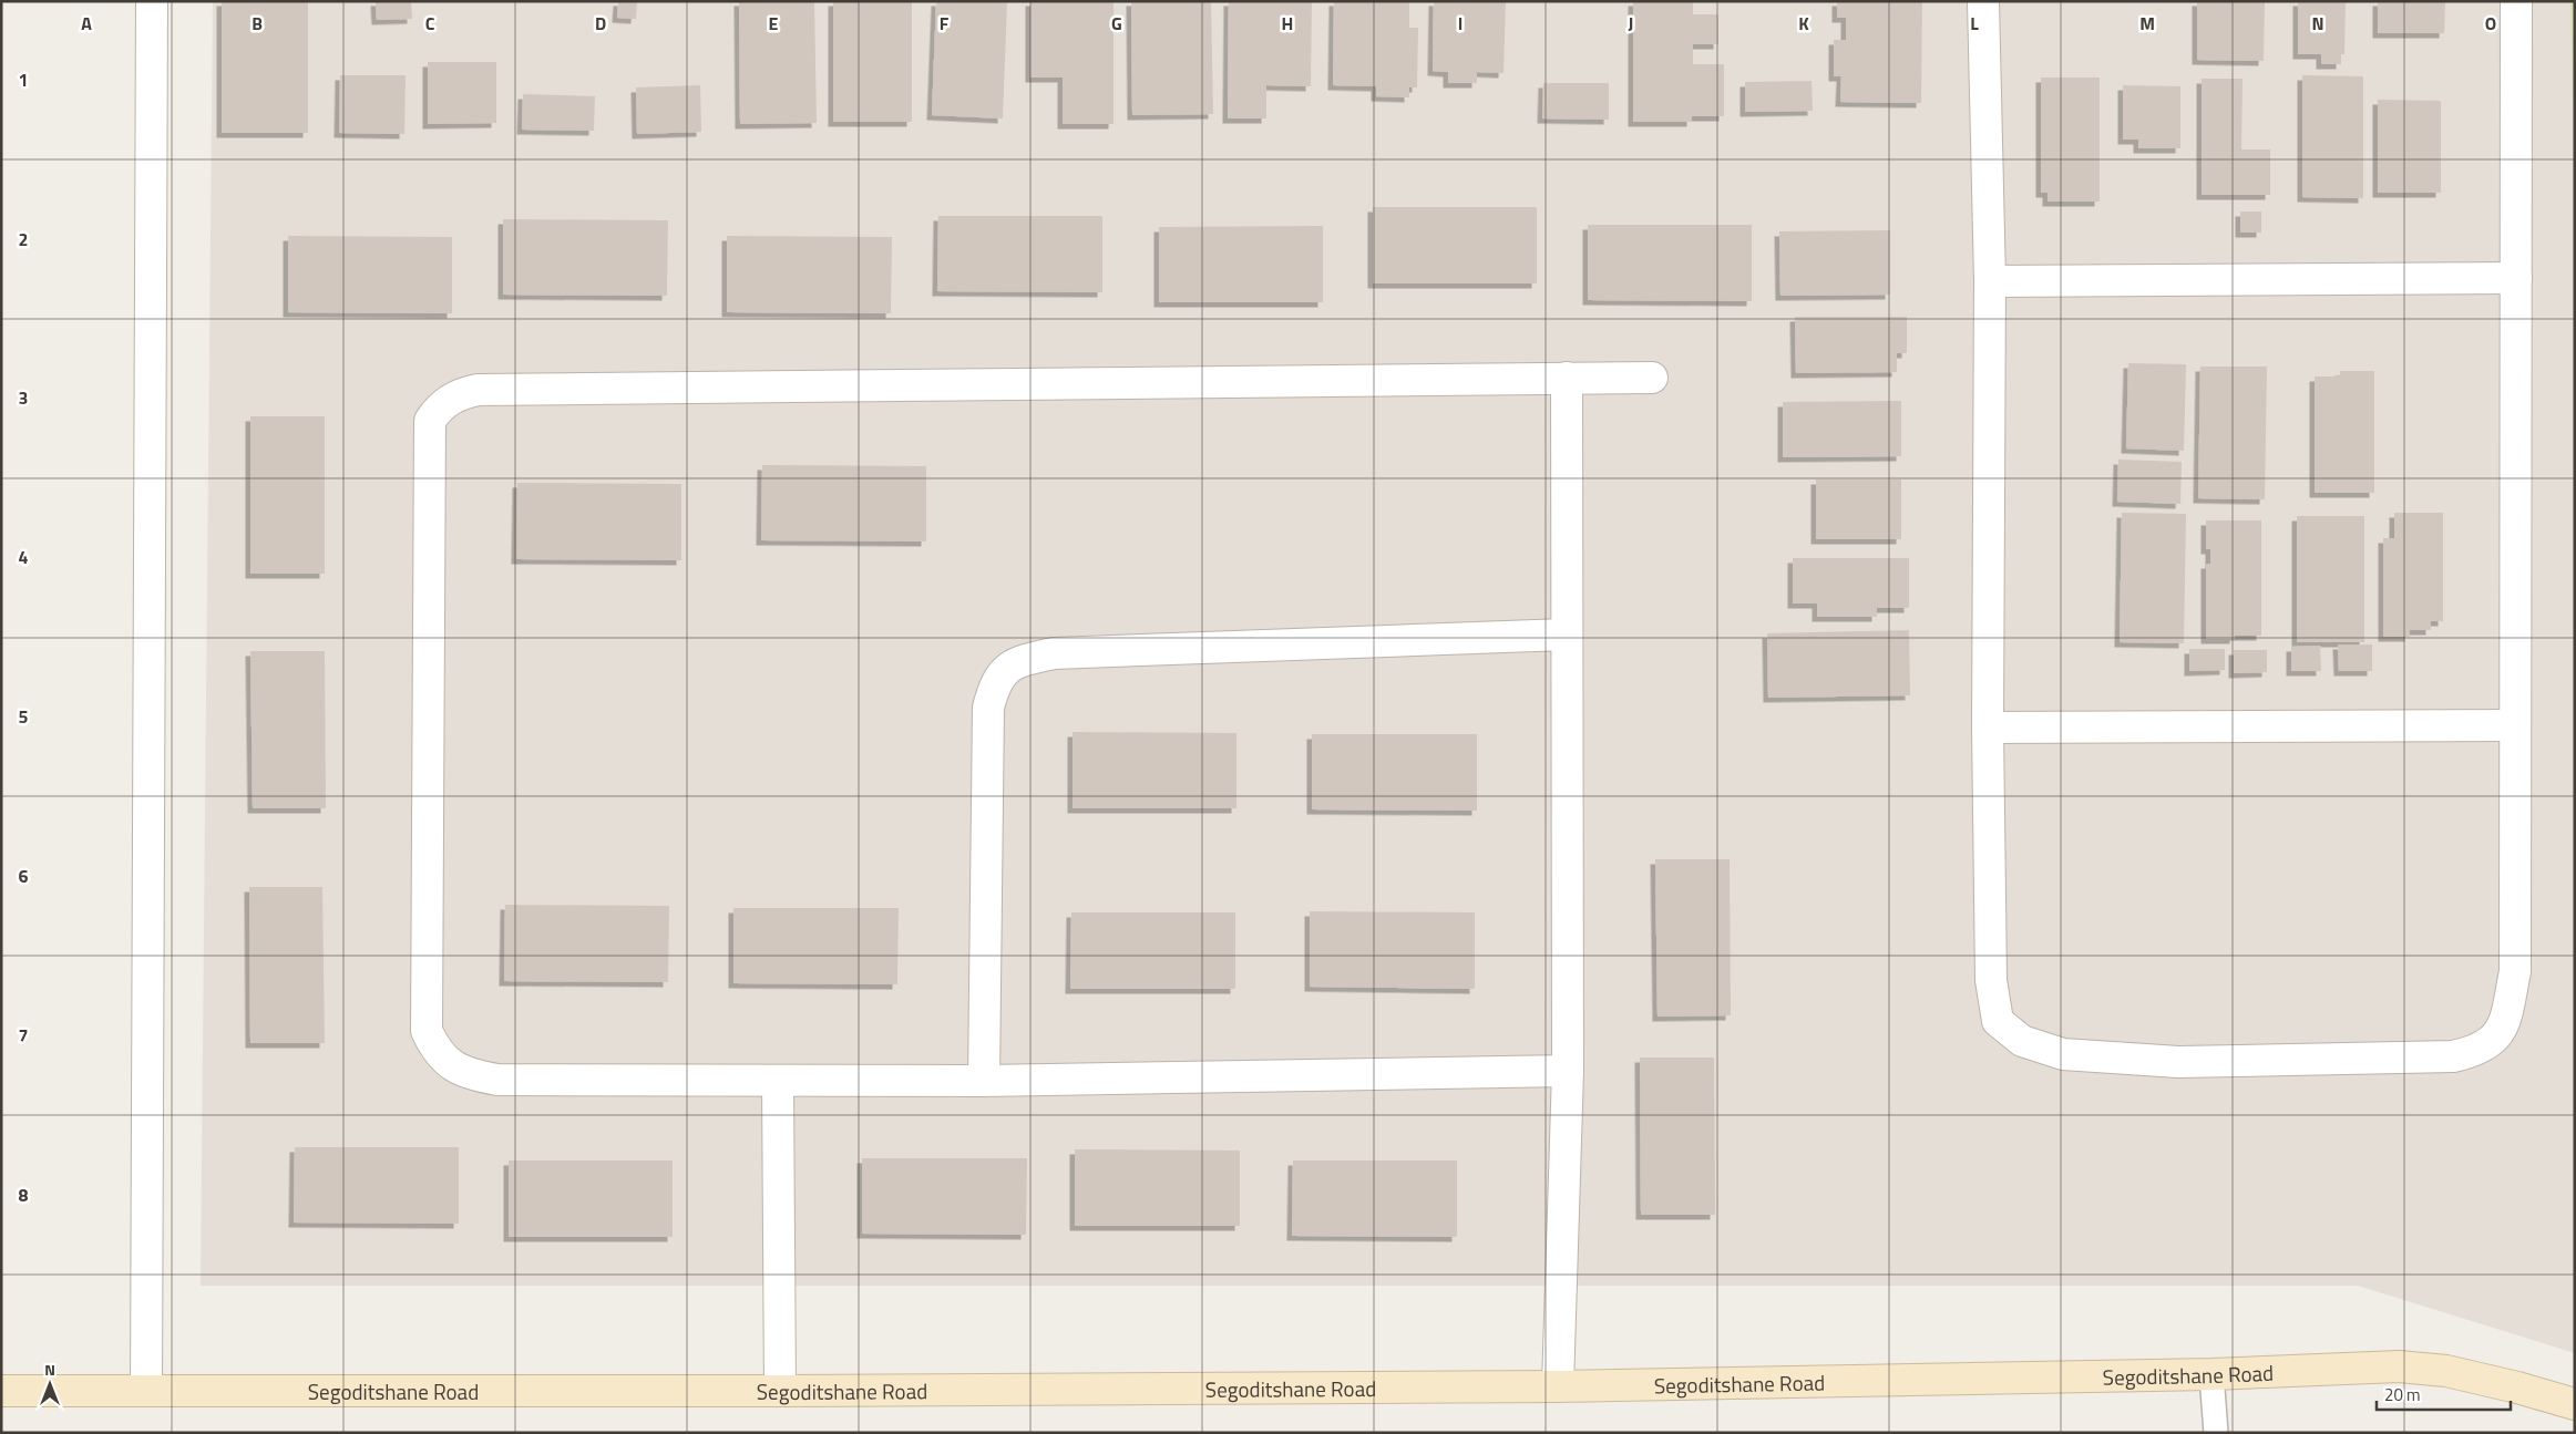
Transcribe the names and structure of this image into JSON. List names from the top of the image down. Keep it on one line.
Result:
{"streets":{"street":["Segoditshane Road"]},"scale_bar":"20 m","north":"top","grid":{"columns":["A","B","C","D","E","F","G","H","I","J","K","L","M","N","O"],"rows":["1","2","3","4","5","6","7","8"]}}
